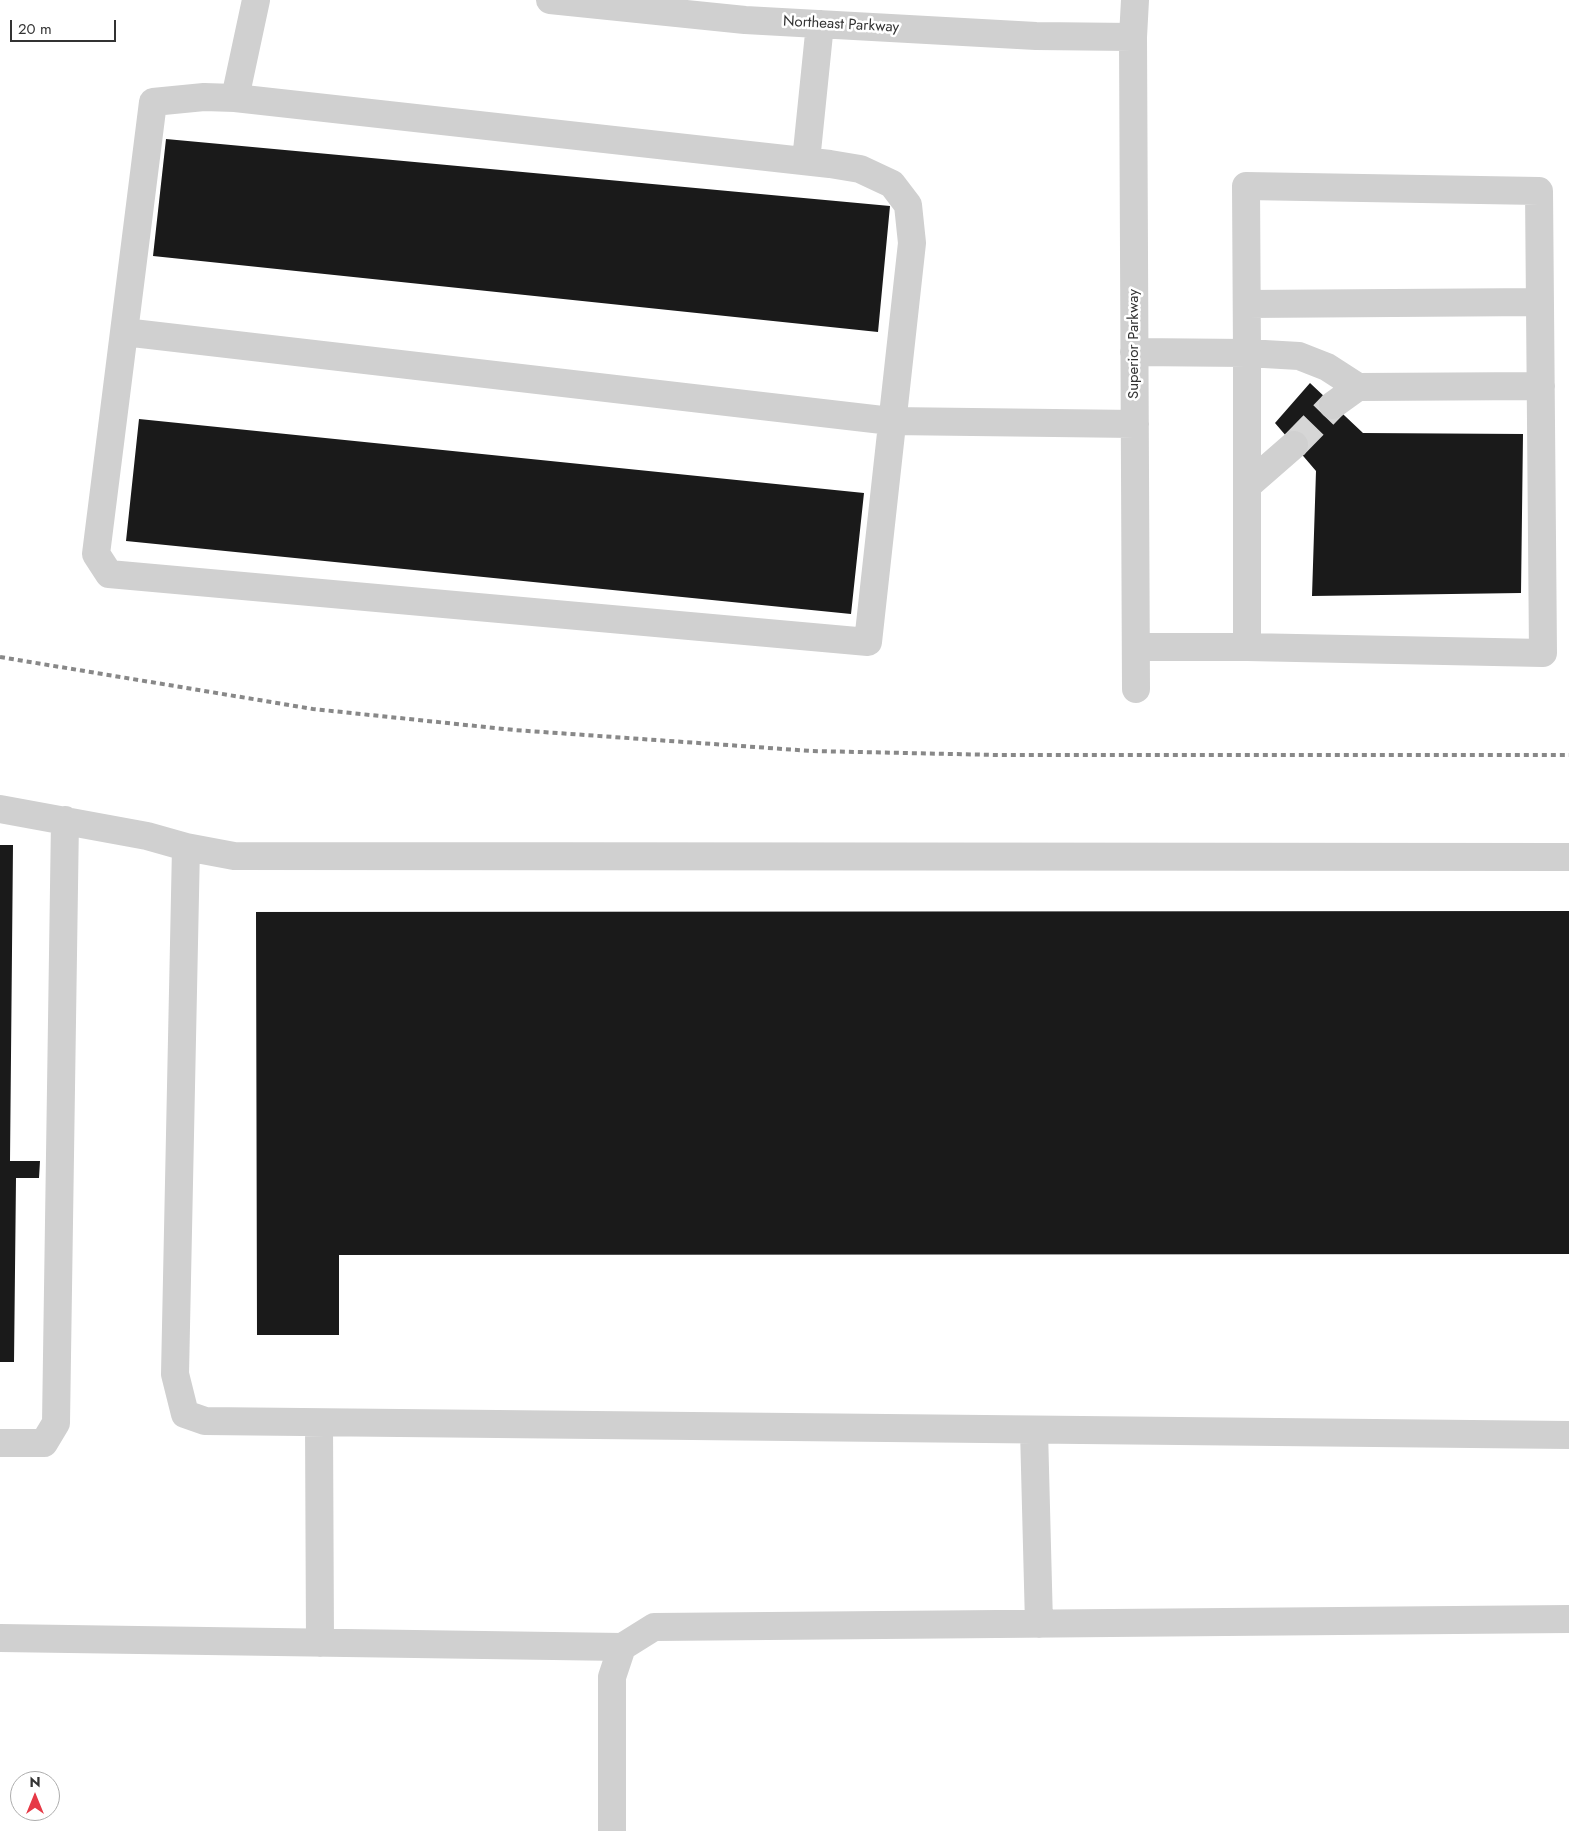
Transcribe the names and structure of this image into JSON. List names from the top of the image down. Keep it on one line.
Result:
{"streets":{"street":["Northeast Parkway","Superior Parkway"]},"crossings":[["Northeast Parkway","Superior Parkway"]],"scale_bar":"20 m","north":"top"}
